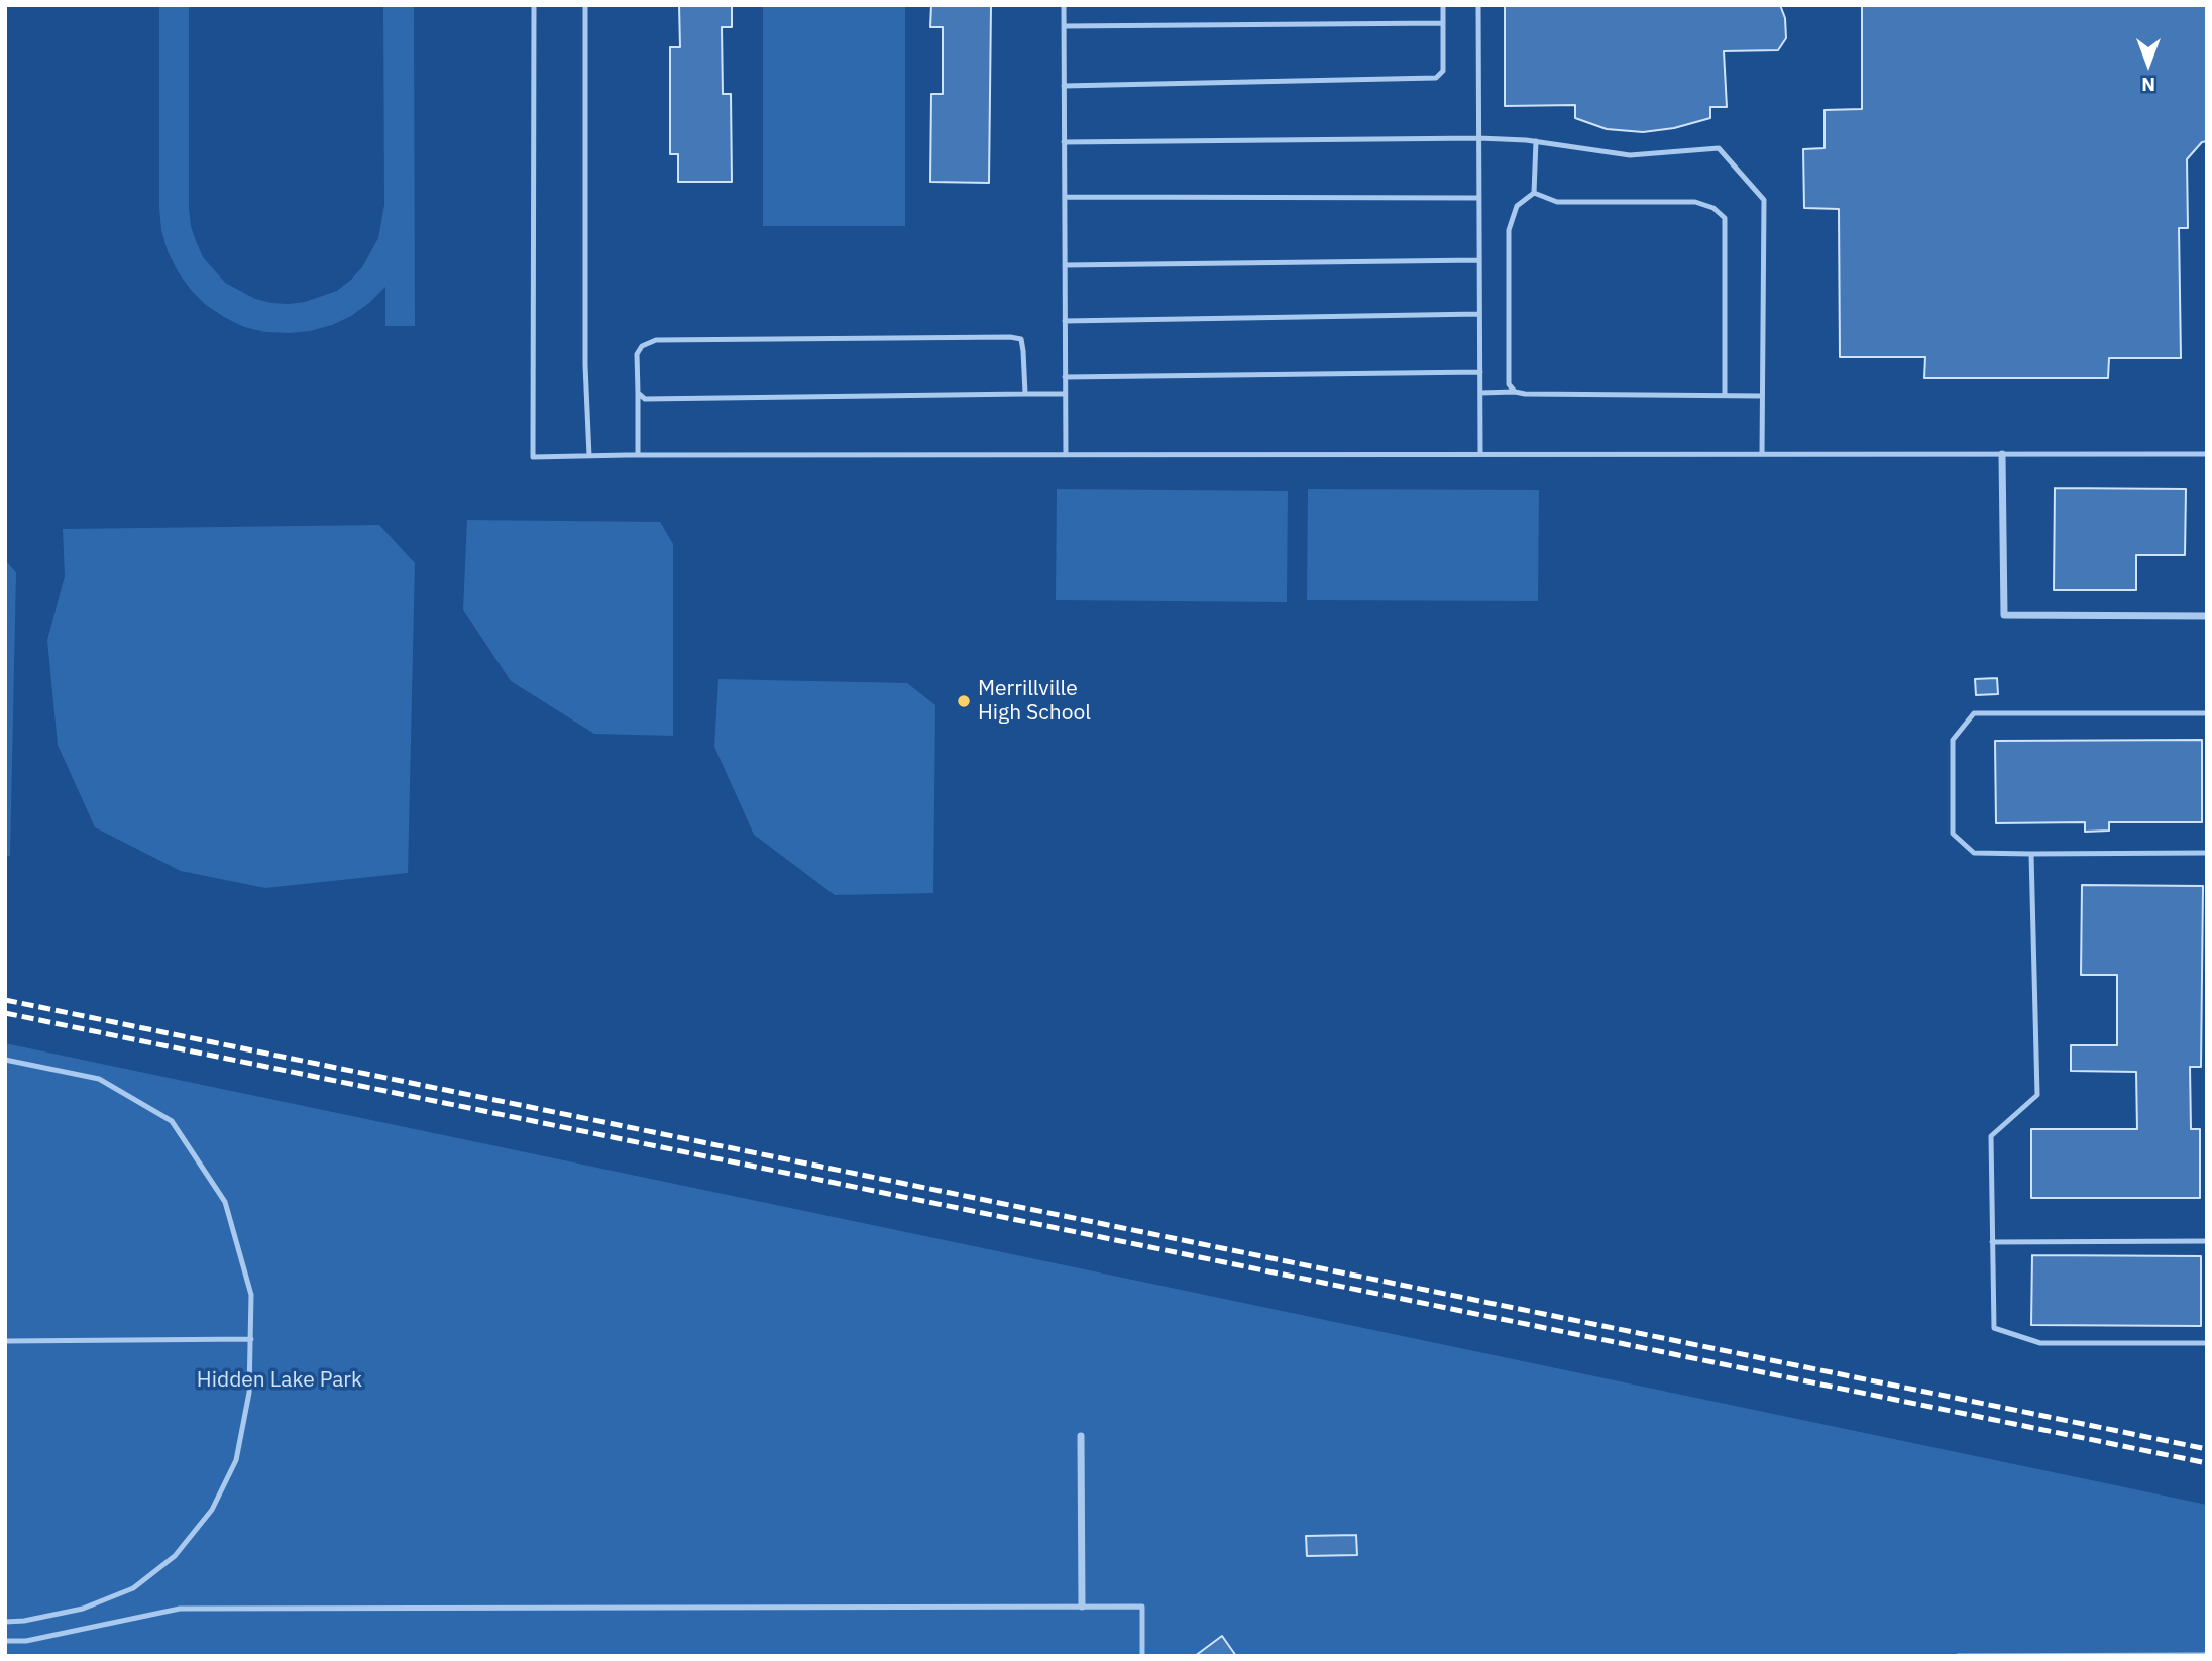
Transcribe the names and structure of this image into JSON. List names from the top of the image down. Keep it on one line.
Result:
{"parks":["Hidden Lake Park"],"places":["Merrillville High School"],"north":"bottom"}
